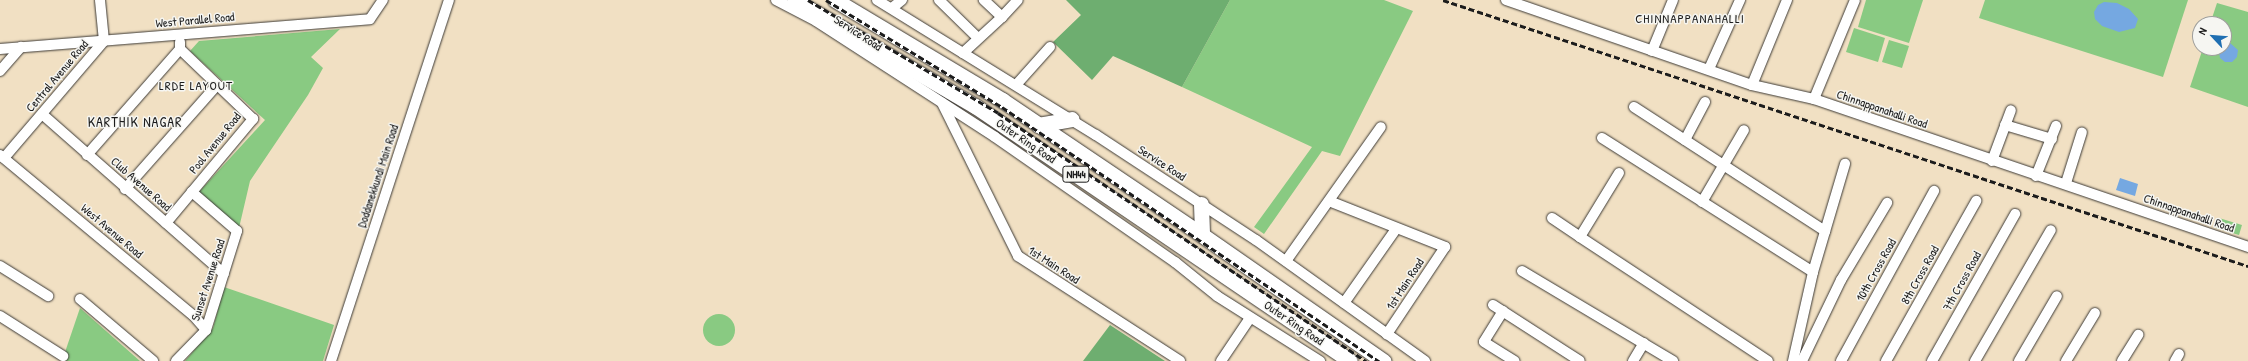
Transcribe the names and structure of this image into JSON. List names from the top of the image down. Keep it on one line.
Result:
{"streets":{"highway":["Outer Ring Road","NH44"],"street":["West Parallel Road","Service Road","Central Avenue Road","Chinnappanahalli Road","Pool Avenue Road","Doddanekkundi Main Road","Club Avenue Road","West Avenue Road","1st Main Road","10th Cross Road","8th Cross Road","Sunset Avenue Road","7th Cross Road"]},"crossings":[["West Parallel Road","Central Avenue Road"],["Service Road","1st Main Road"],["Central Avenue Road","Club Avenue Road"],["Central Avenue Road","West Avenue Road"],["Pool Avenue Road","Club Avenue Road"],["Pool Avenue Road","Sunset Avenue Road"],["Club Avenue Road","Sunset Avenue Road"],["West Avenue Road","Sunset Avenue Road"]],"districts":["CHINNAPPANAHALLI","LRDE LAYOUT","KARTHIK NAGAR"],"north":"top left"}
